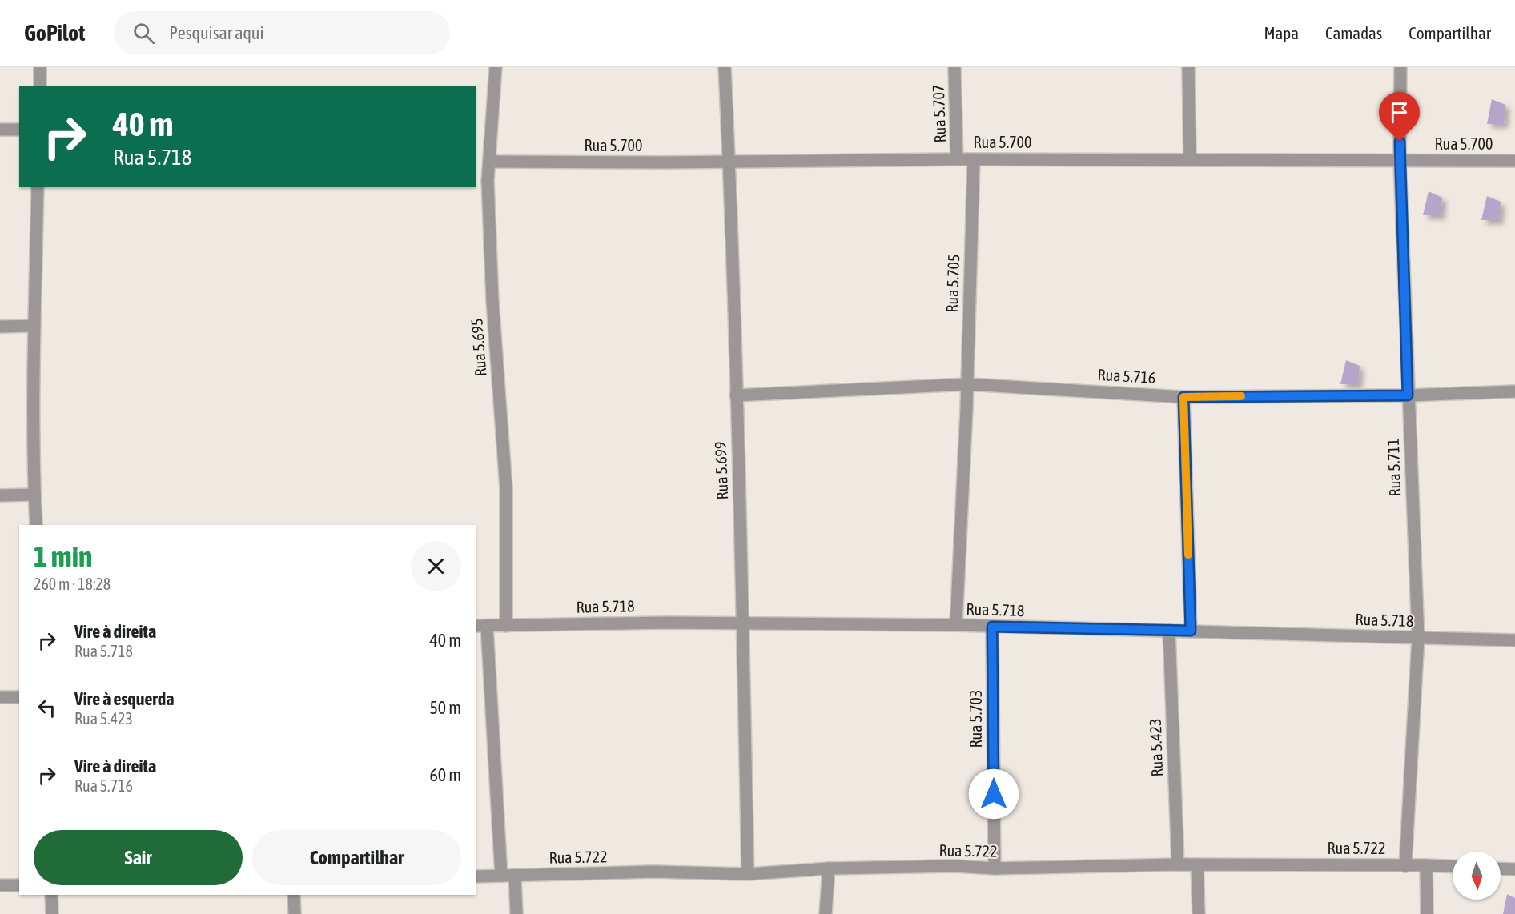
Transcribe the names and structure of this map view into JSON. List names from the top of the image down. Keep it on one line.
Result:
{"streets":{"street":["Rua 5.707","Rua 5.700","Rua 5.705","Rua 5.695","Rua 5.716","Rua 5.711","Rua 5.699","Rua 5.718","Rua 5.703","Rua 5.423","Rua 5.722"]},"crossings":[["Rua 5.707","Rua 5.700"],["Rua 5.700","Rua 5.705"],["Rua 5.700","Rua 5.695"],["Rua 5.700","Rua 5.711"],["Rua 5.700","Rua 5.699"],["Rua 5.705","Rua 5.716"],["Rua 5.705","Rua 5.718"],["Rua 5.695","Rua 5.718"],["Rua 5.716","Rua 5.711"],["Rua 5.716","Rua 5.699"],["Rua 5.711","Rua 5.718"],["Rua 5.711","Rua 5.722"],["Rua 5.699","Rua 5.718"],["Rua 5.699","Rua 5.722"],["Rua 5.718","Rua 5.703"],["Rua 5.718","Rua 5.423"],["Rua 5.703","Rua 5.722"],["Rua 5.423","Rua 5.722"]],"north":"bottom","page":{"header":"GoPilot","search":"Pesquisar aqui","nav":["Mapa","Camadas","Compartilhar"],"turn":["40 m","Rua 5.718"],"heading":["1 min","260 m · 18:28"],"list":[{"name":"Vire à direita","note":"Rua 5.718","value":"40 m"},{"name":"Vire à esquerda","note":"Rua 5.423","value":"50 m"},{"name":"Vire à direita","note":"Rua 5.716","value":"60 m"}],"buttons":["Sair","Compartilhar"]}}
